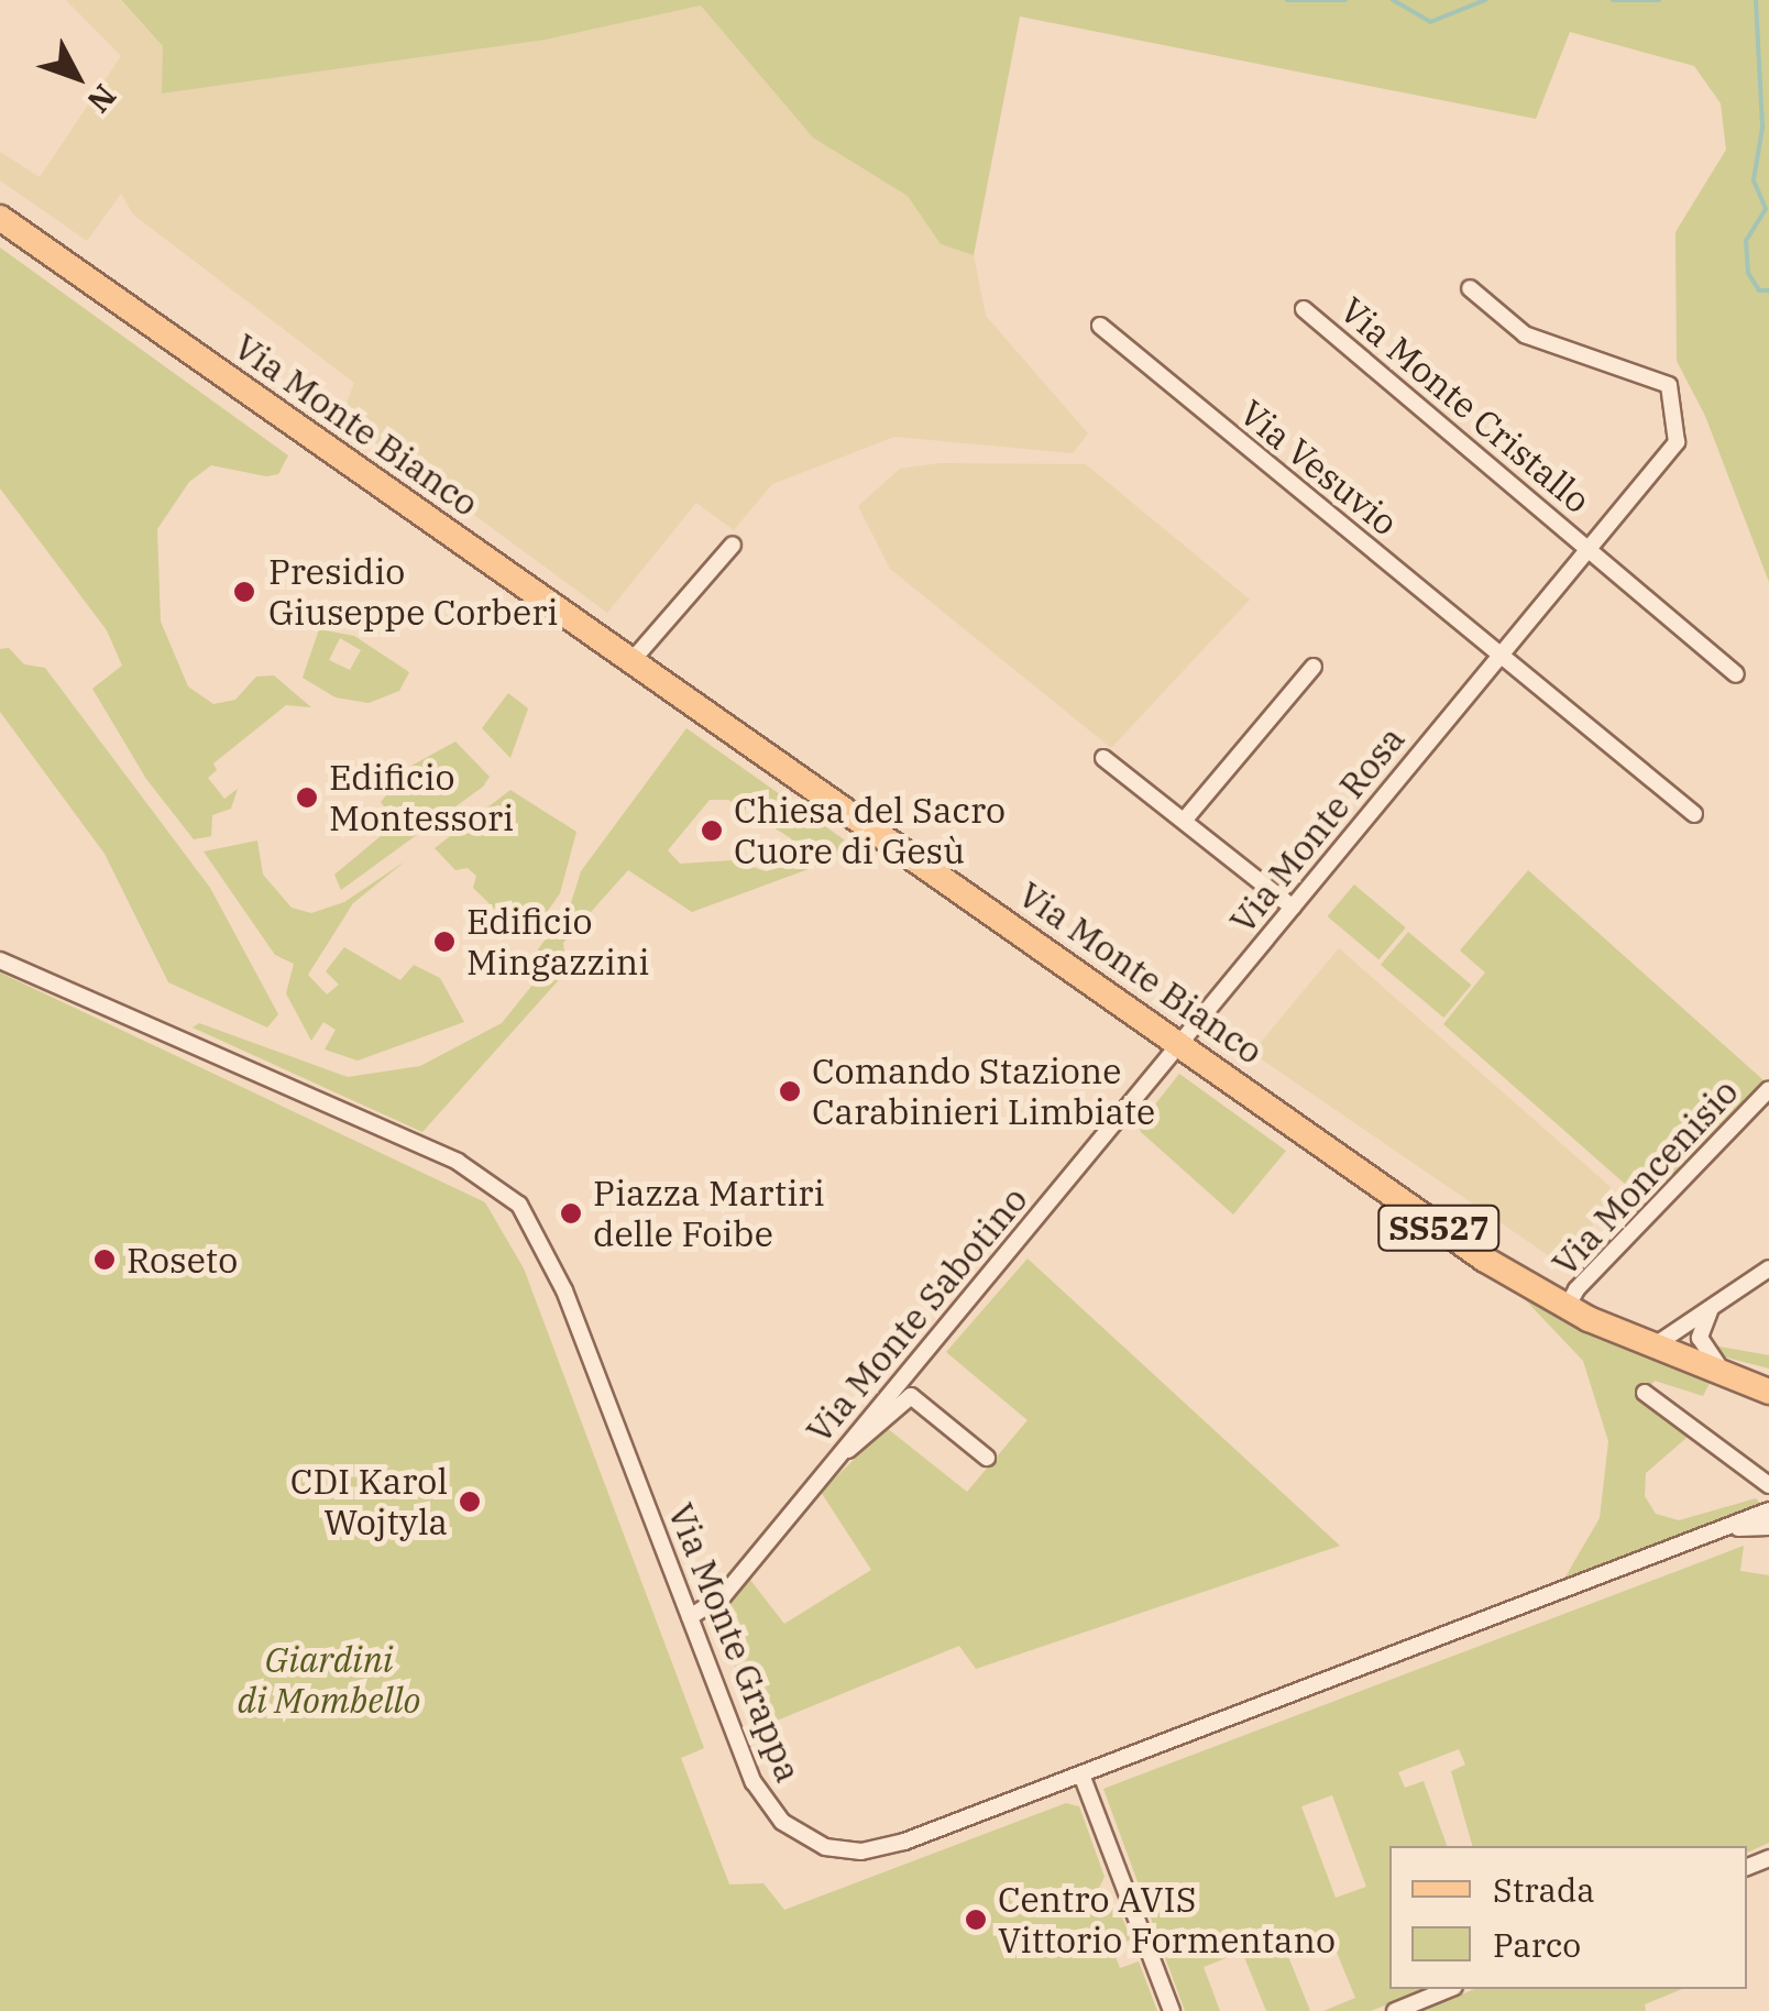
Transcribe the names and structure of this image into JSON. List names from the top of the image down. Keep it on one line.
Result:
{"streets":{"main road":["Via Monte Bianco","SS527"],"street":["Via Monte Cristallo","Via Vesuvio","Via Monte Rosa","Via Moncenisio","Via Monte Sabotino","Via Monte Grappa"]},"crossings":[["Via Monte Cristallo","Via Monte Rosa"],["Via Monte Bianco","Via Monte Rosa"],["Via Monte Bianco","Via Moncenisio"],["Via Monte Bianco","Via Monte Sabotino"],["Via Vesuvio","Via Monte Rosa"],["Via Monte Rosa","Via Monte Sabotino"],["Via Monte Sabotino","Via Monte Grappa"]],"parks":["Giardini di Mombello"],"places":["Presidio Giuseppe Corberi","Edificio Montessori","Chiesa del Sacro Cuore di Gesù","Edificio Mingazzini","Comando Stazione Carabinieri Limbiate","Piazza Martiri delle Foibe","Roseto","CDI Karol Wojtyla","Centro AVIS Vittorio Formentano"],"legend":["Strada","Parco"],"north":"bottom right"}
